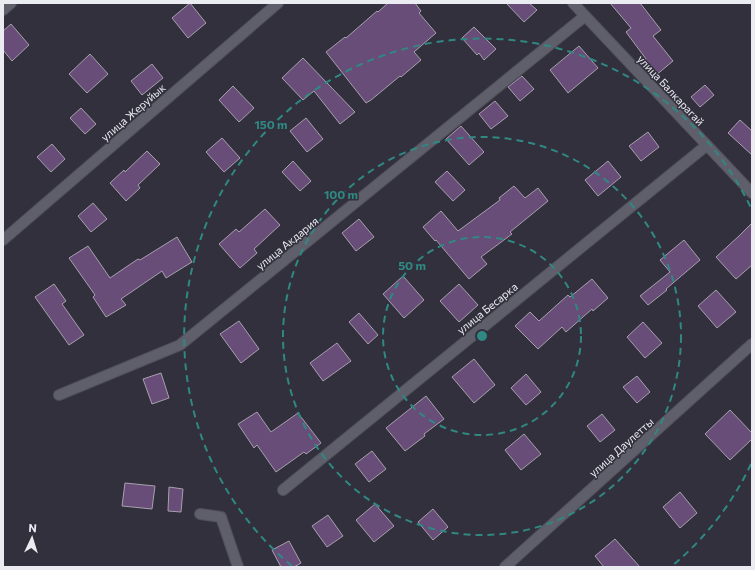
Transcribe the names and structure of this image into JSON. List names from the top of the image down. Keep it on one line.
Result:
{"streets":{"street":["улица Балкарагай","улица Жеруйык","улица Акдария","улица Бесарка","улица Даулетты"]},"crossings":[["улица Балкарагай","улица Акдария"],["улица Балкарагай","улица Бесарка"]],"north":"top","rings":["150 m","100 m","50 m"]}
